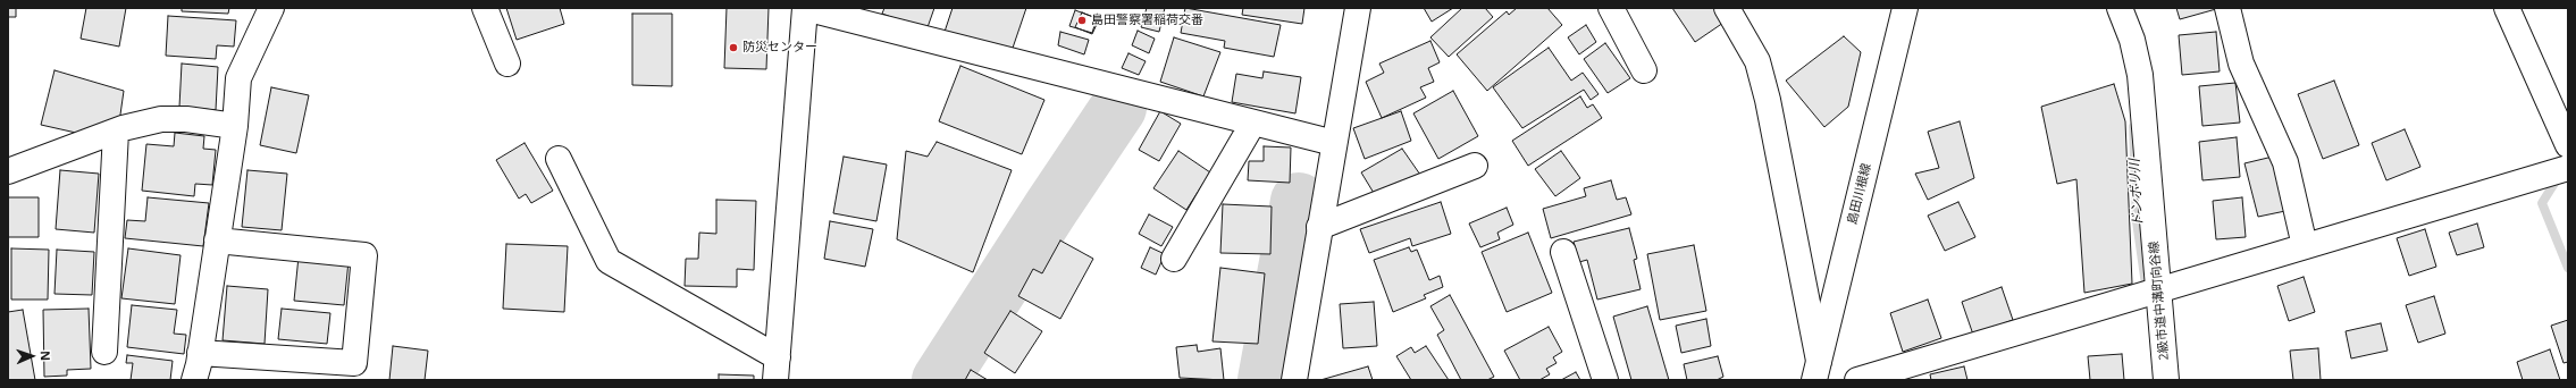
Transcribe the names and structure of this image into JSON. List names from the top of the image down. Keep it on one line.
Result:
{"streets":{"main road":["島田川根線","2級市道中溝町向谷線"]},"water":["ドンボリ川"],"places":["島田警察署稲荷交番","防災センター"],"north":"right"}
